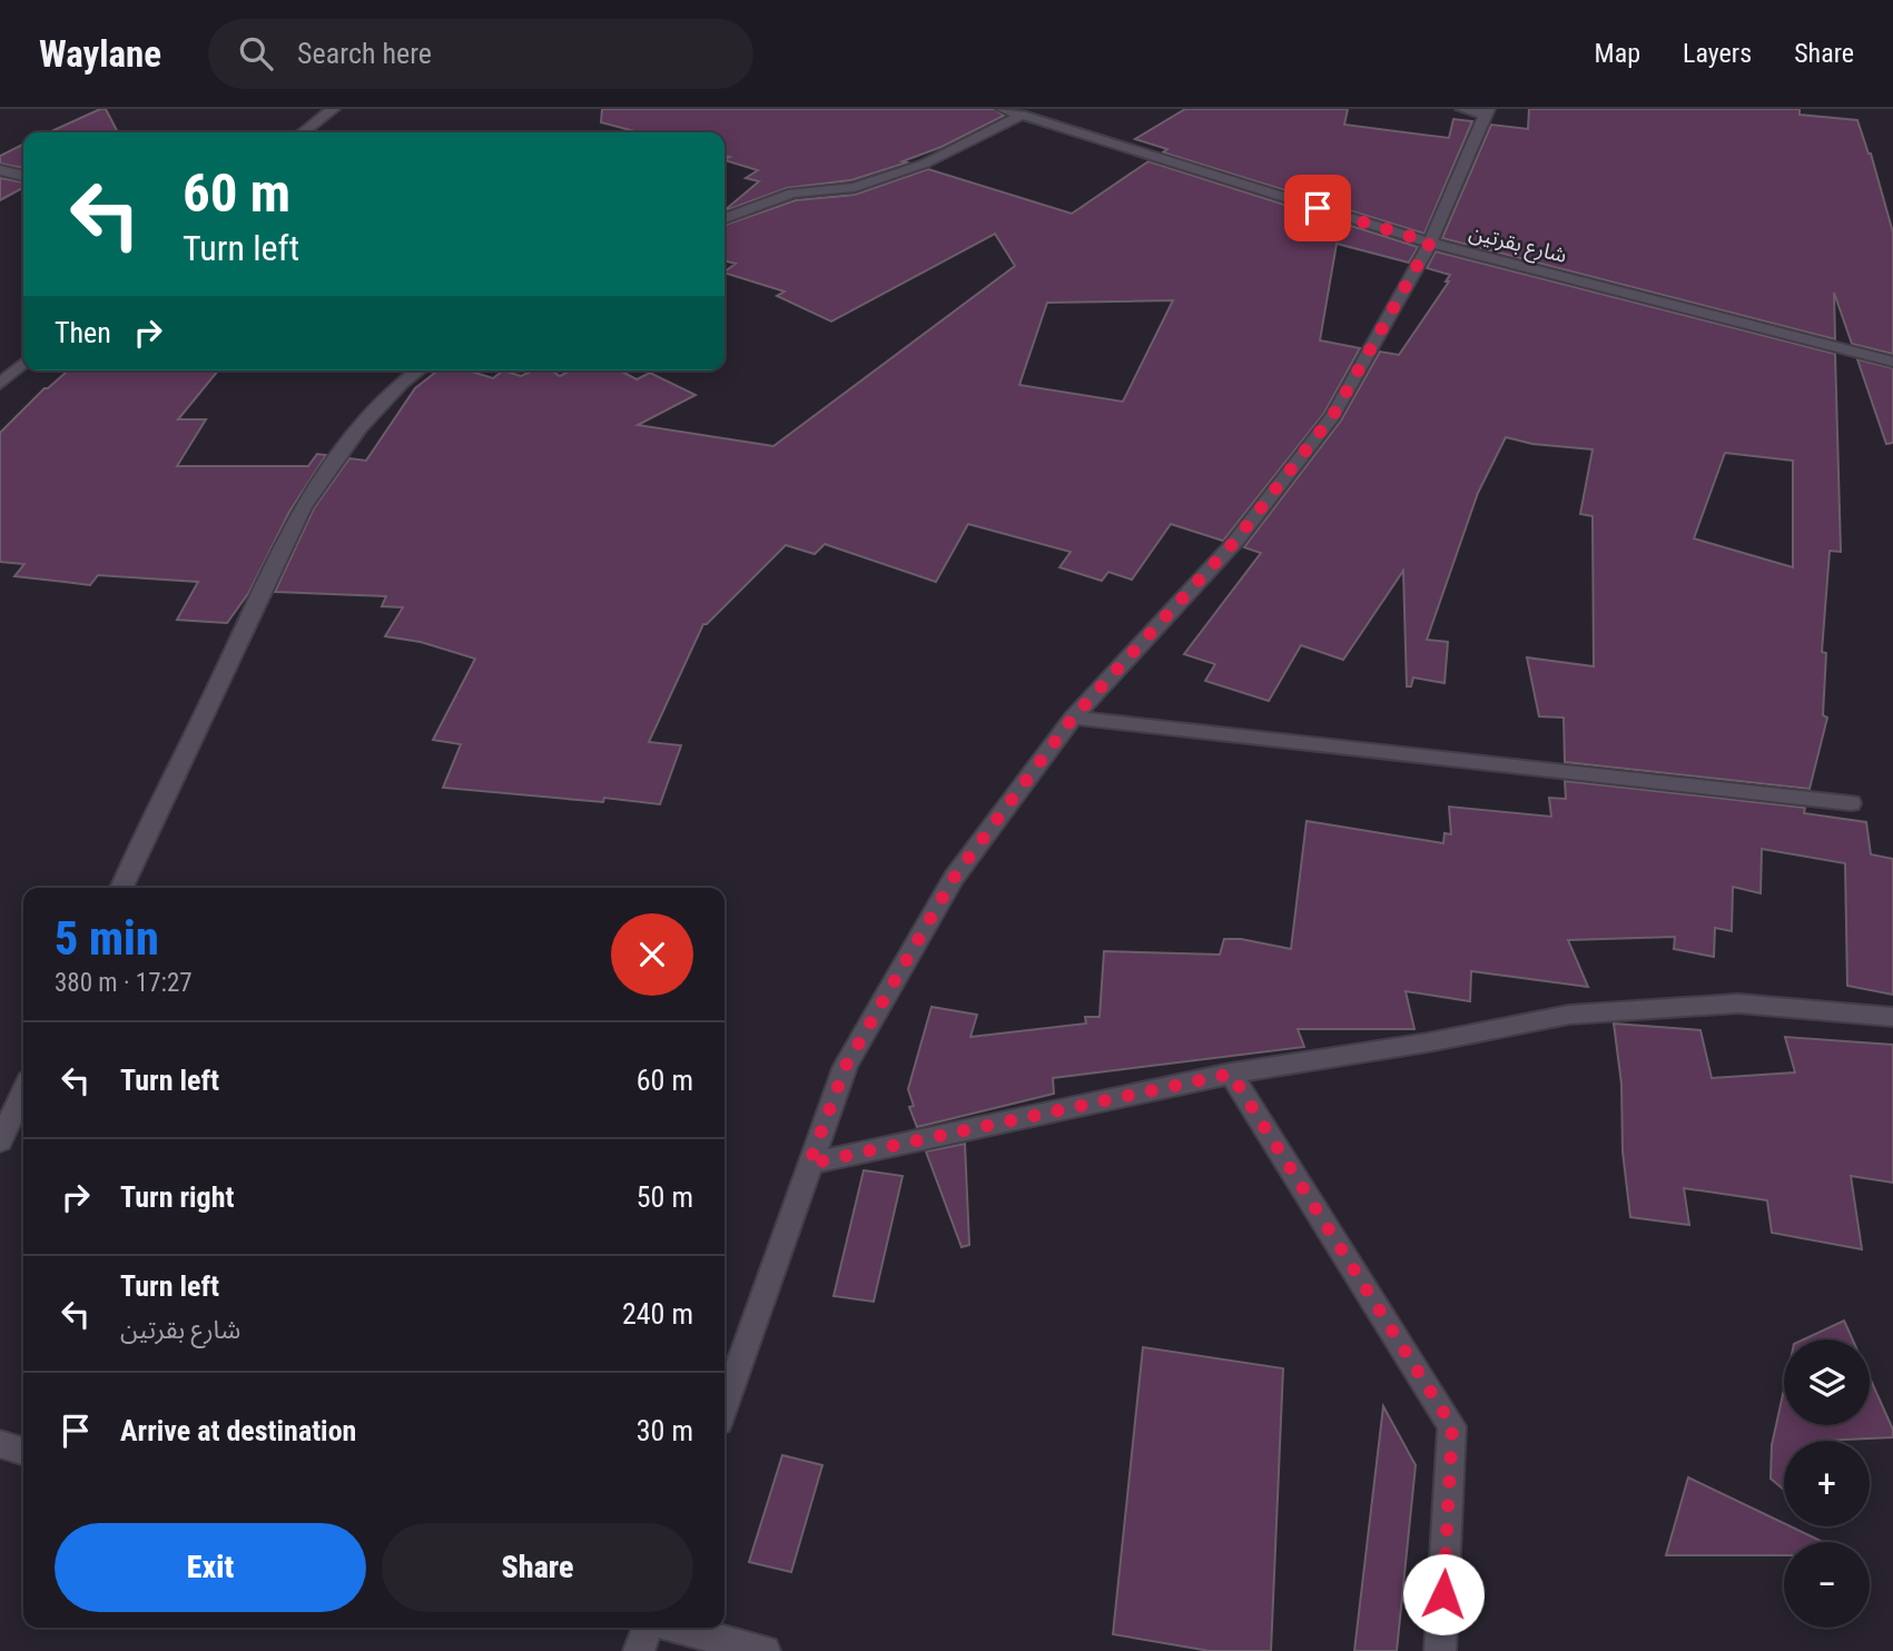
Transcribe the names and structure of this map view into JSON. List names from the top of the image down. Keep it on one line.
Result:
{"streets":{"street":["شارع بقرتين"]},"page":{"header":"Waylane","search":"Search here","nav":["Map","Layers","Share"],"turn":["60 m","Turn left"],"then":"Then","heading":["5 min","380 m · 17:27"],"list":[{"name":"Turn left","value":"60 m"},{"name":"Turn right","value":"50 m"},{"name":"Turn left","note":"شارع بقرتين","value":"240 m"},{"name":"Arrive at destination","value":"30 m"}],"map_buttons":["+","−"],"buttons":["Exit","Share"]}}
